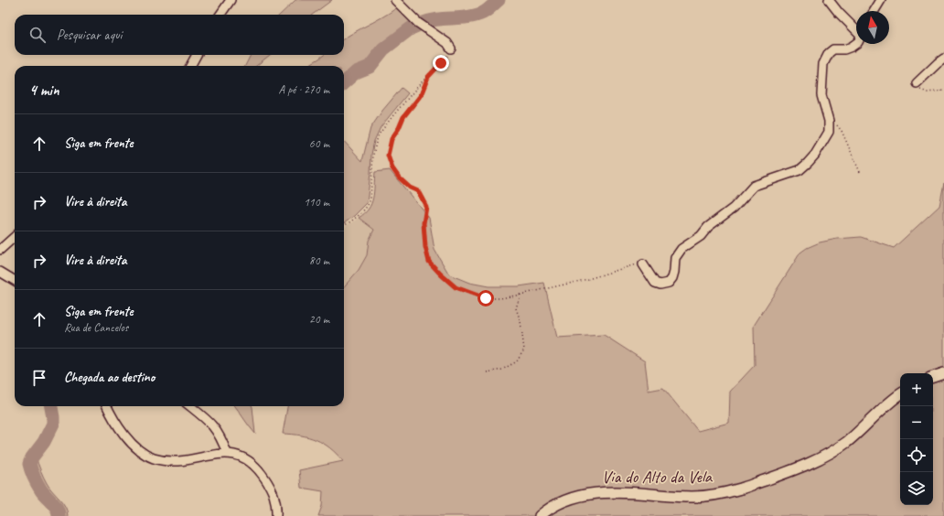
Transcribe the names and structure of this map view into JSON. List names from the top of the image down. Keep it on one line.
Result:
{"streets":{"main road":["Via do Alto da Vela"]},"north":"top","page":{"search":"Pesquisar aqui","heading":["4 min","A pé · 270 m"],"list":[["Siga em frente","60 m"],["Vire à direita","110 m"],["Vire à direita","80 m"],["Siga em frente","Rua de Cancelos","20 m"],"Chegada ao destino"],"map_buttons":["+","−"]}}
